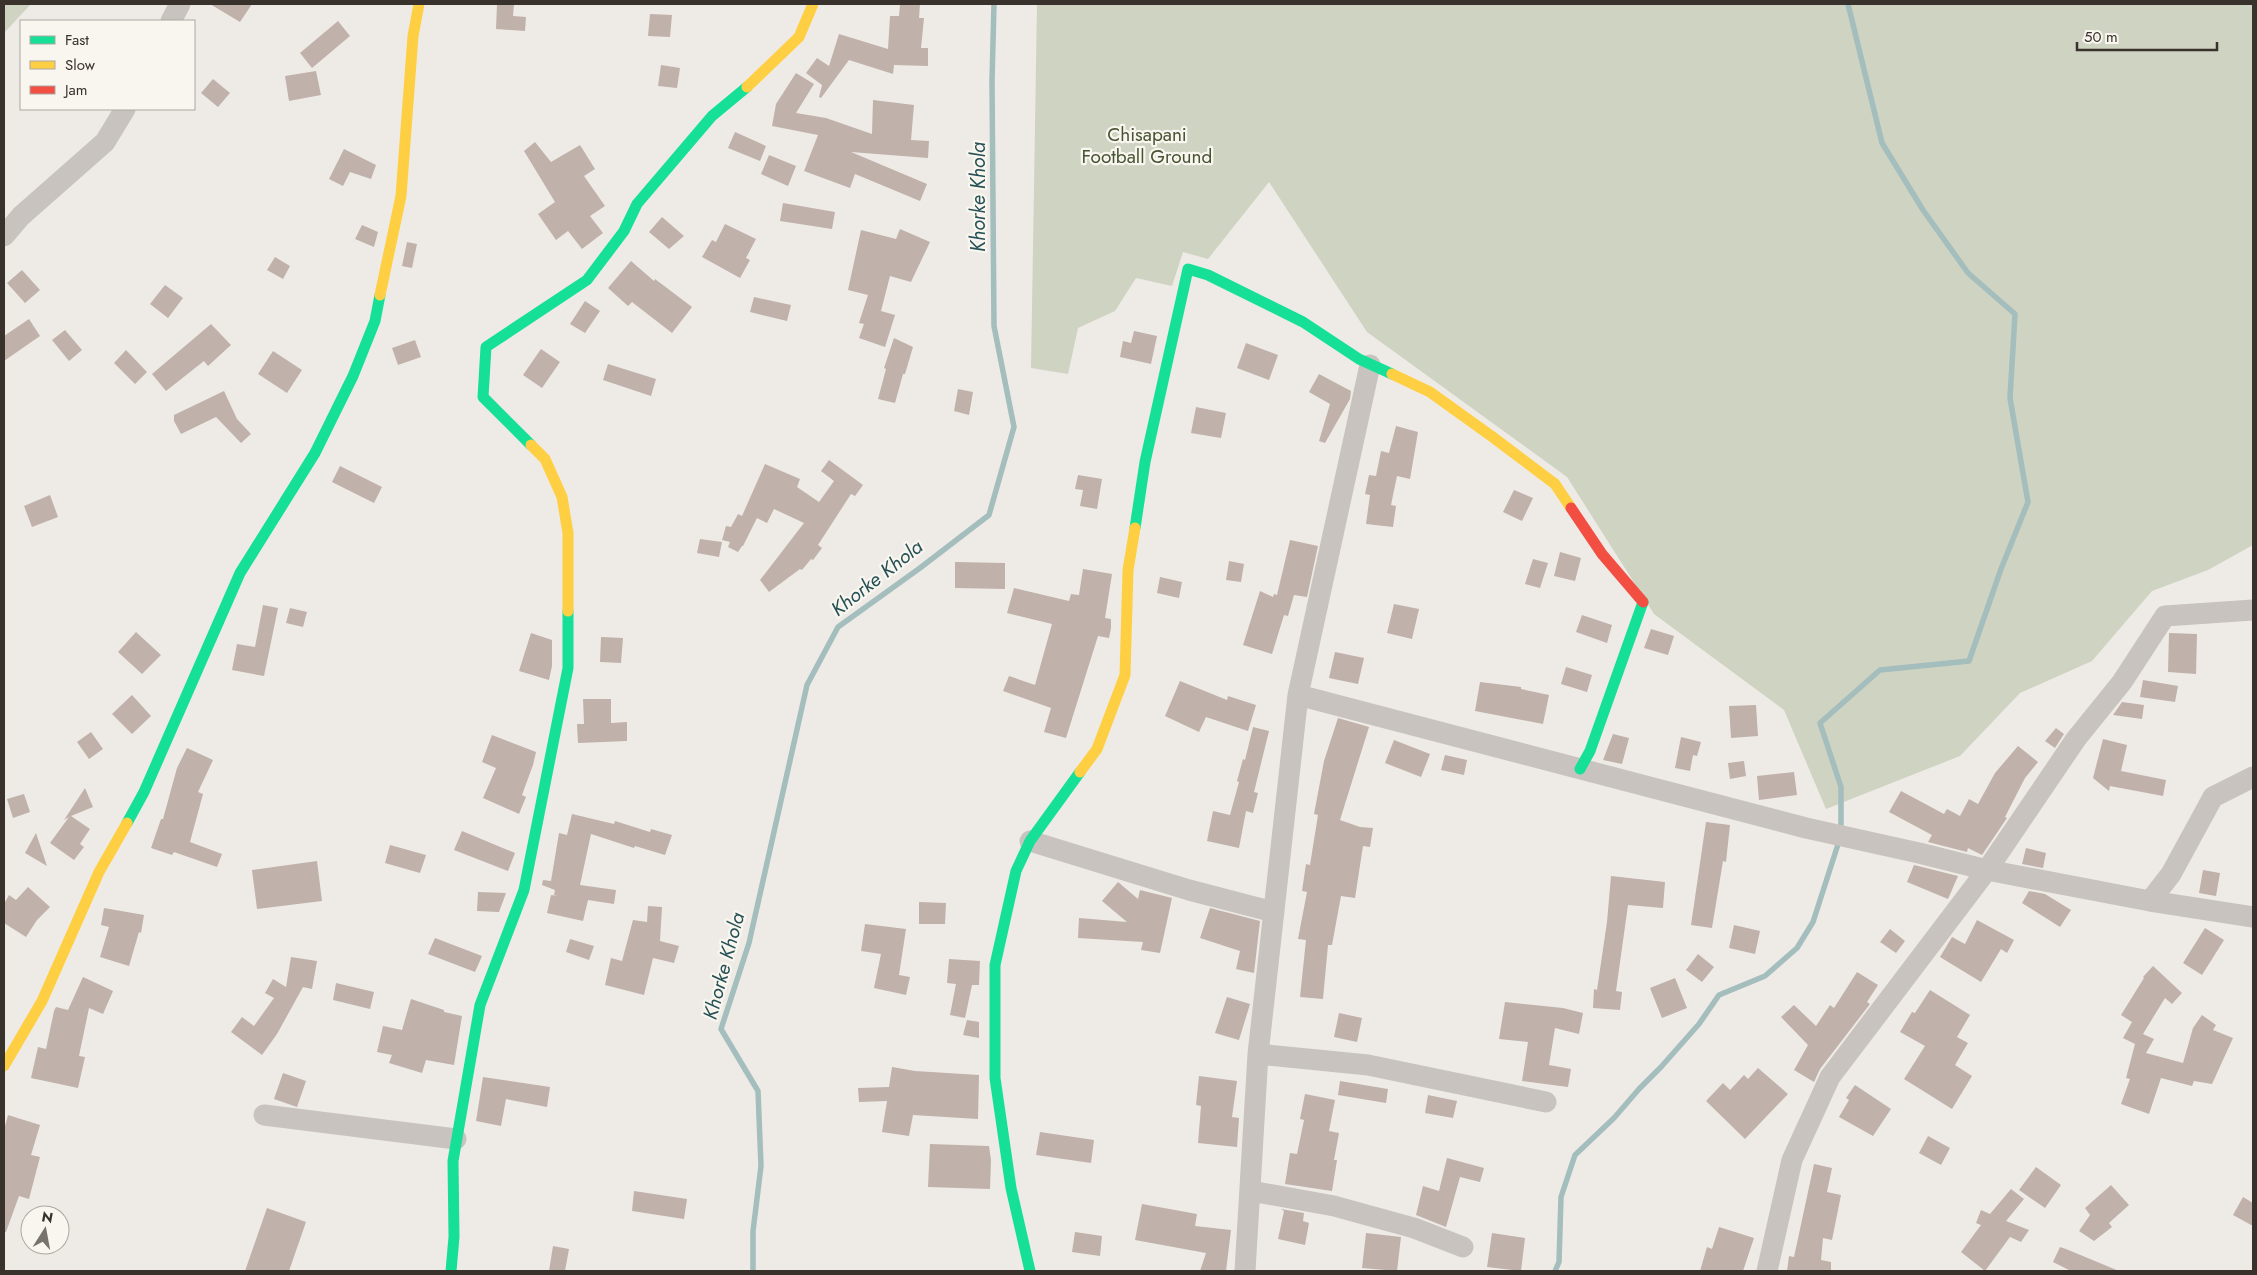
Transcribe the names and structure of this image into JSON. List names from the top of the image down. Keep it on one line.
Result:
{"water":["Khorke Khola"],"parks":["Chisapani Football Ground"],"legend":["Fast","Slow","Jam"],"scale_bar":"50 m","north":"top"}
